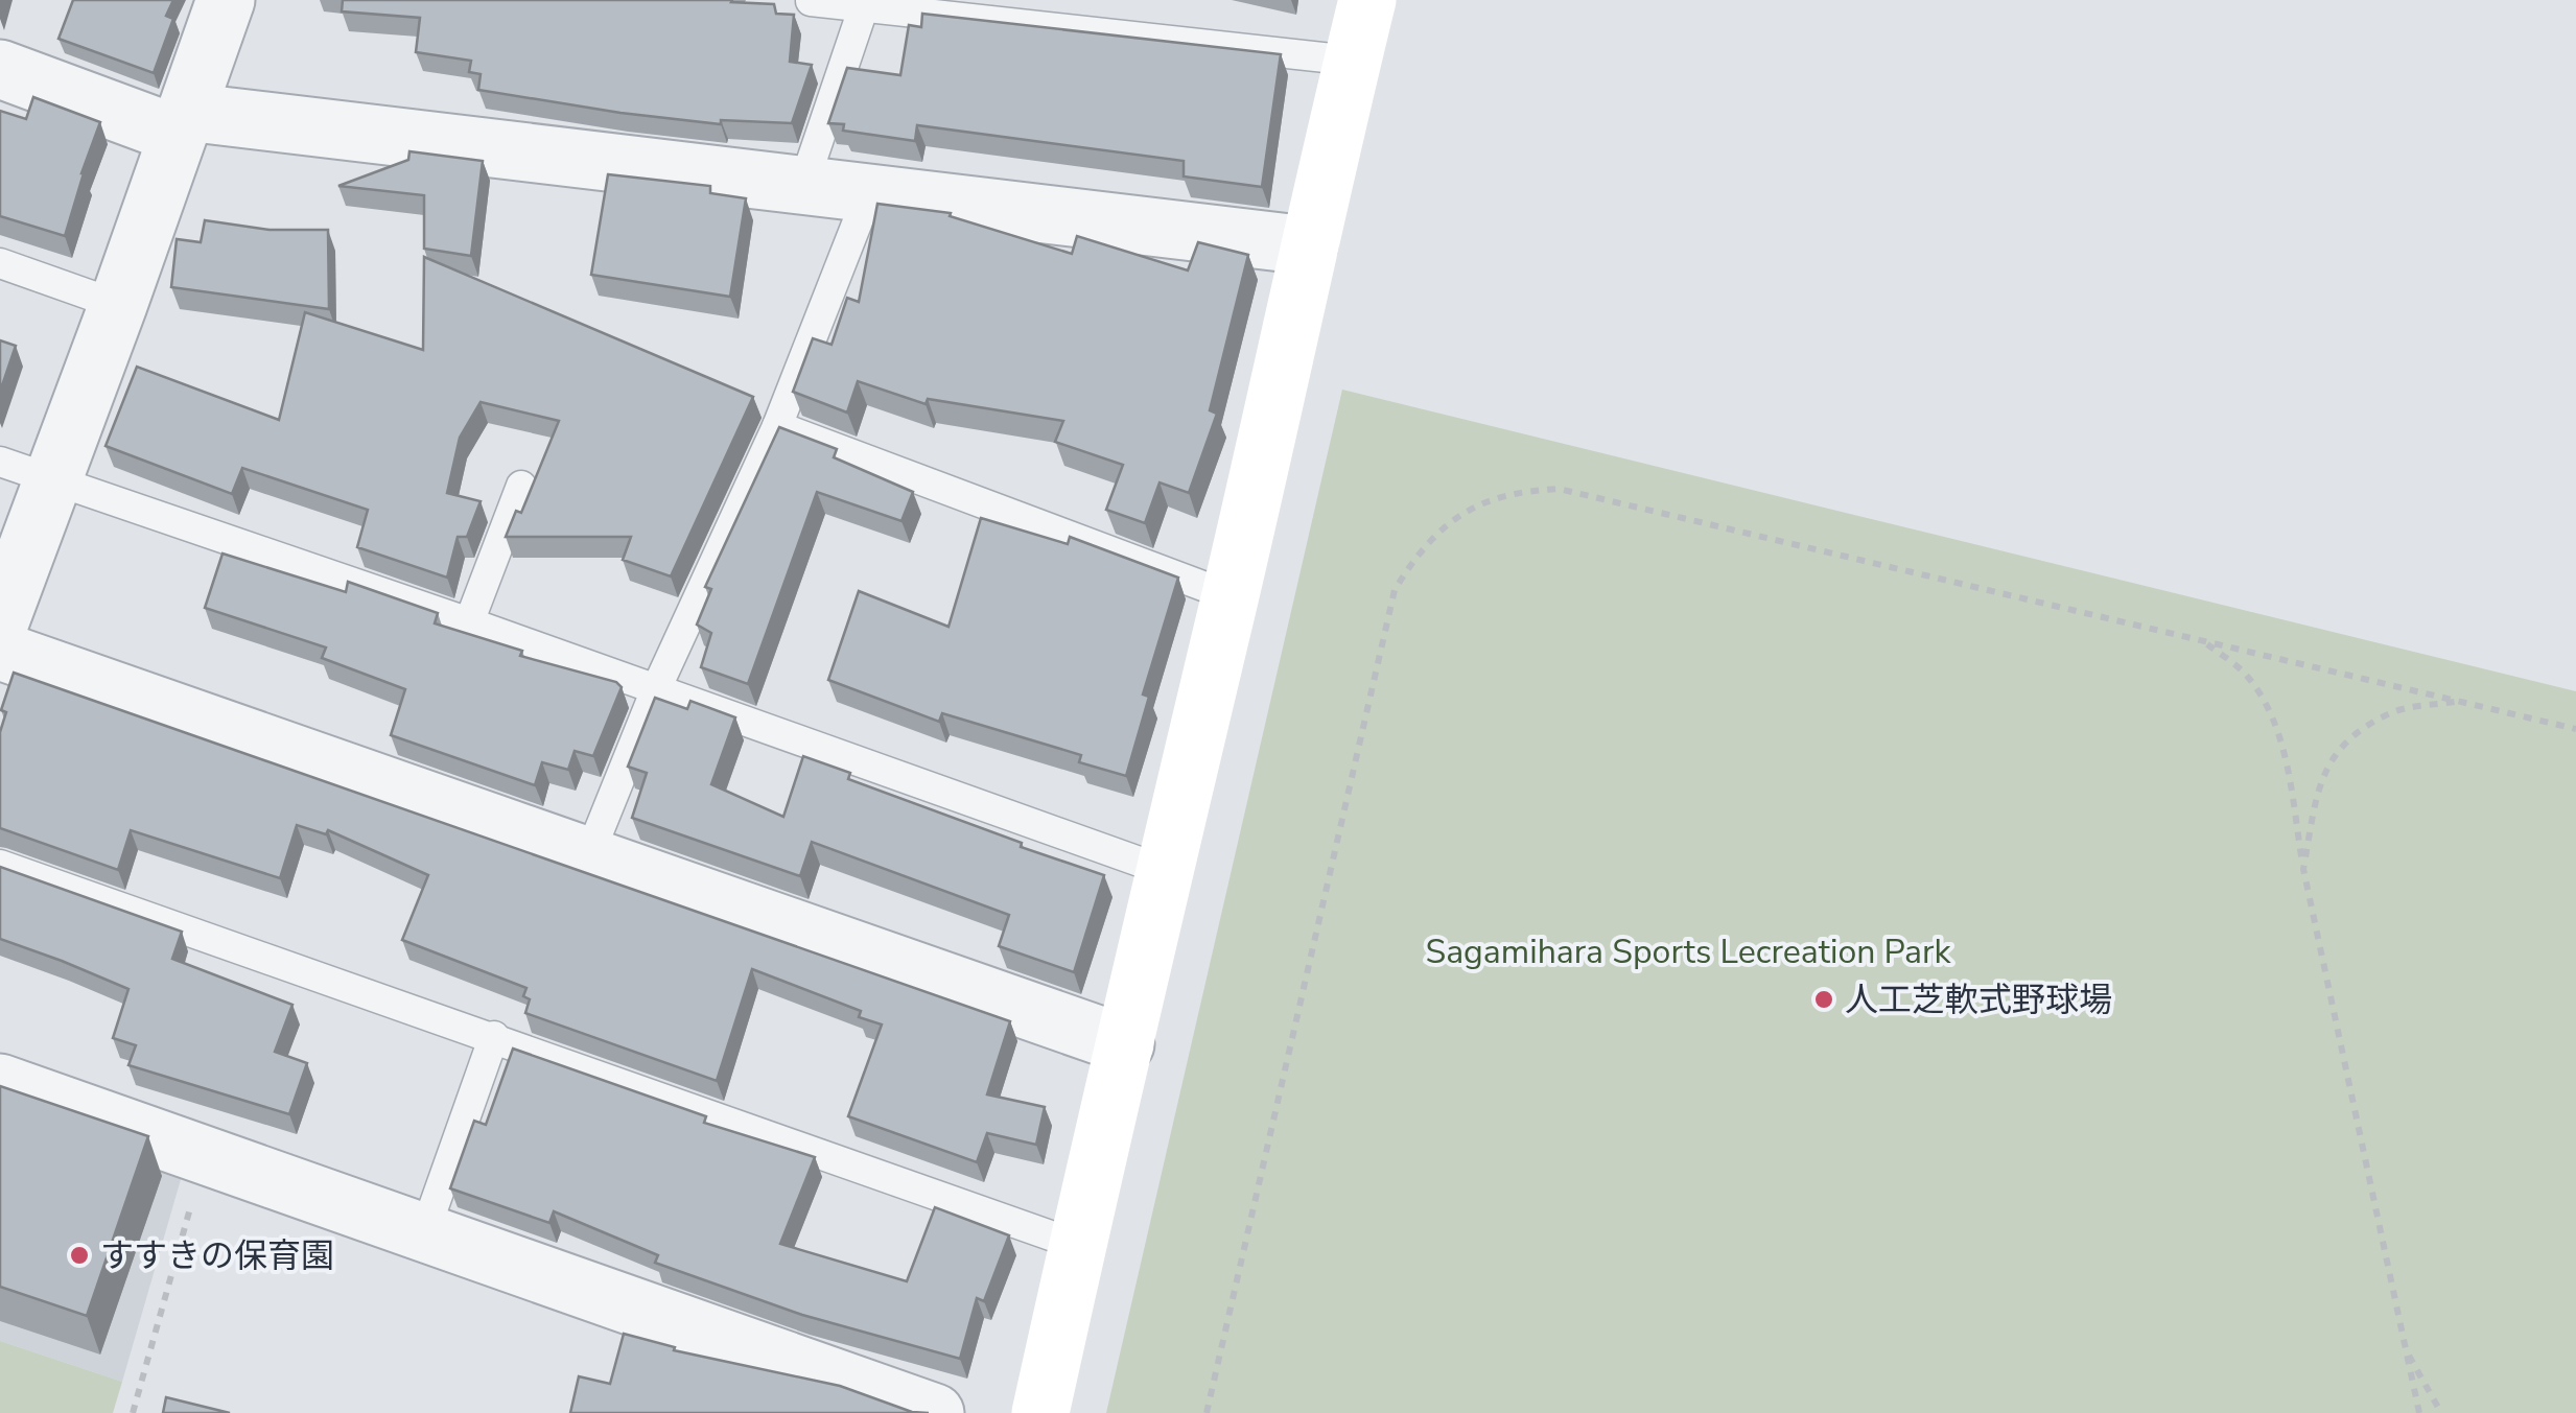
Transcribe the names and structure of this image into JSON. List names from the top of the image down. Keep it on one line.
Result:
{"parks":["Sagamihara Sports Lecreation Park"],"places":["人工芝軟式野球場","すすきの保育園"]}
